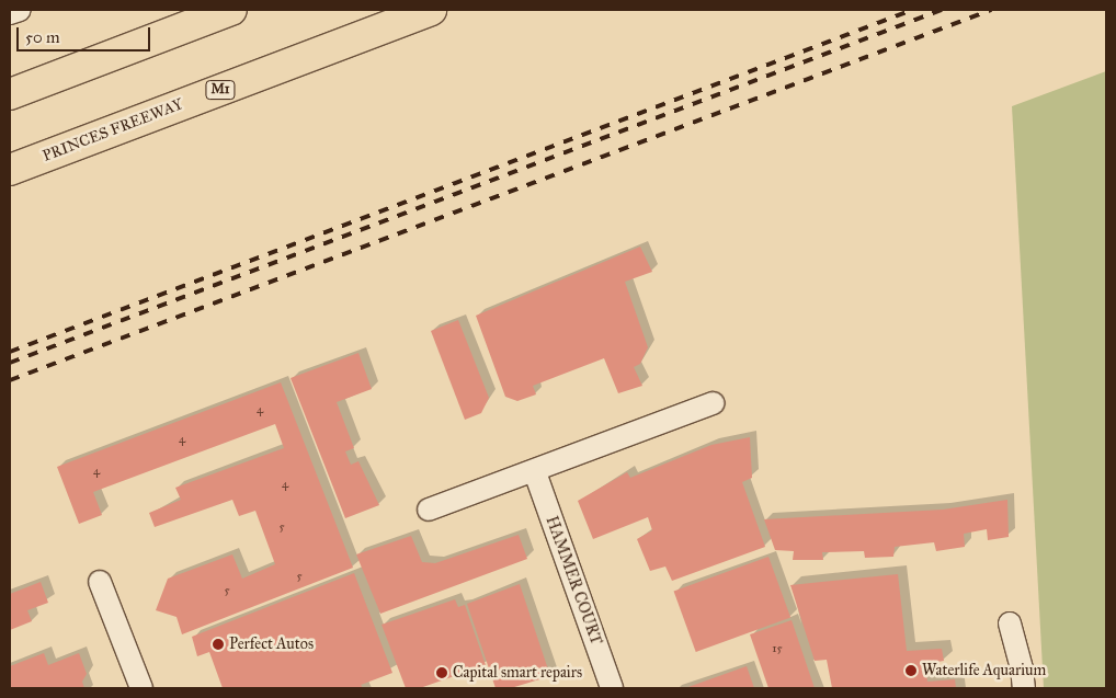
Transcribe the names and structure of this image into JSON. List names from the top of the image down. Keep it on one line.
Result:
{"streets":{"highway":["M1","PRINCES FREEWAY"],"street":["HAMMER COURT"]},"places":["Perfect Autos","Waterlife Aquarium","Capital smart repairs"],"house_numbers":["4","4","4","4","5","5","5","15"],"scale_bar":"50 m"}
